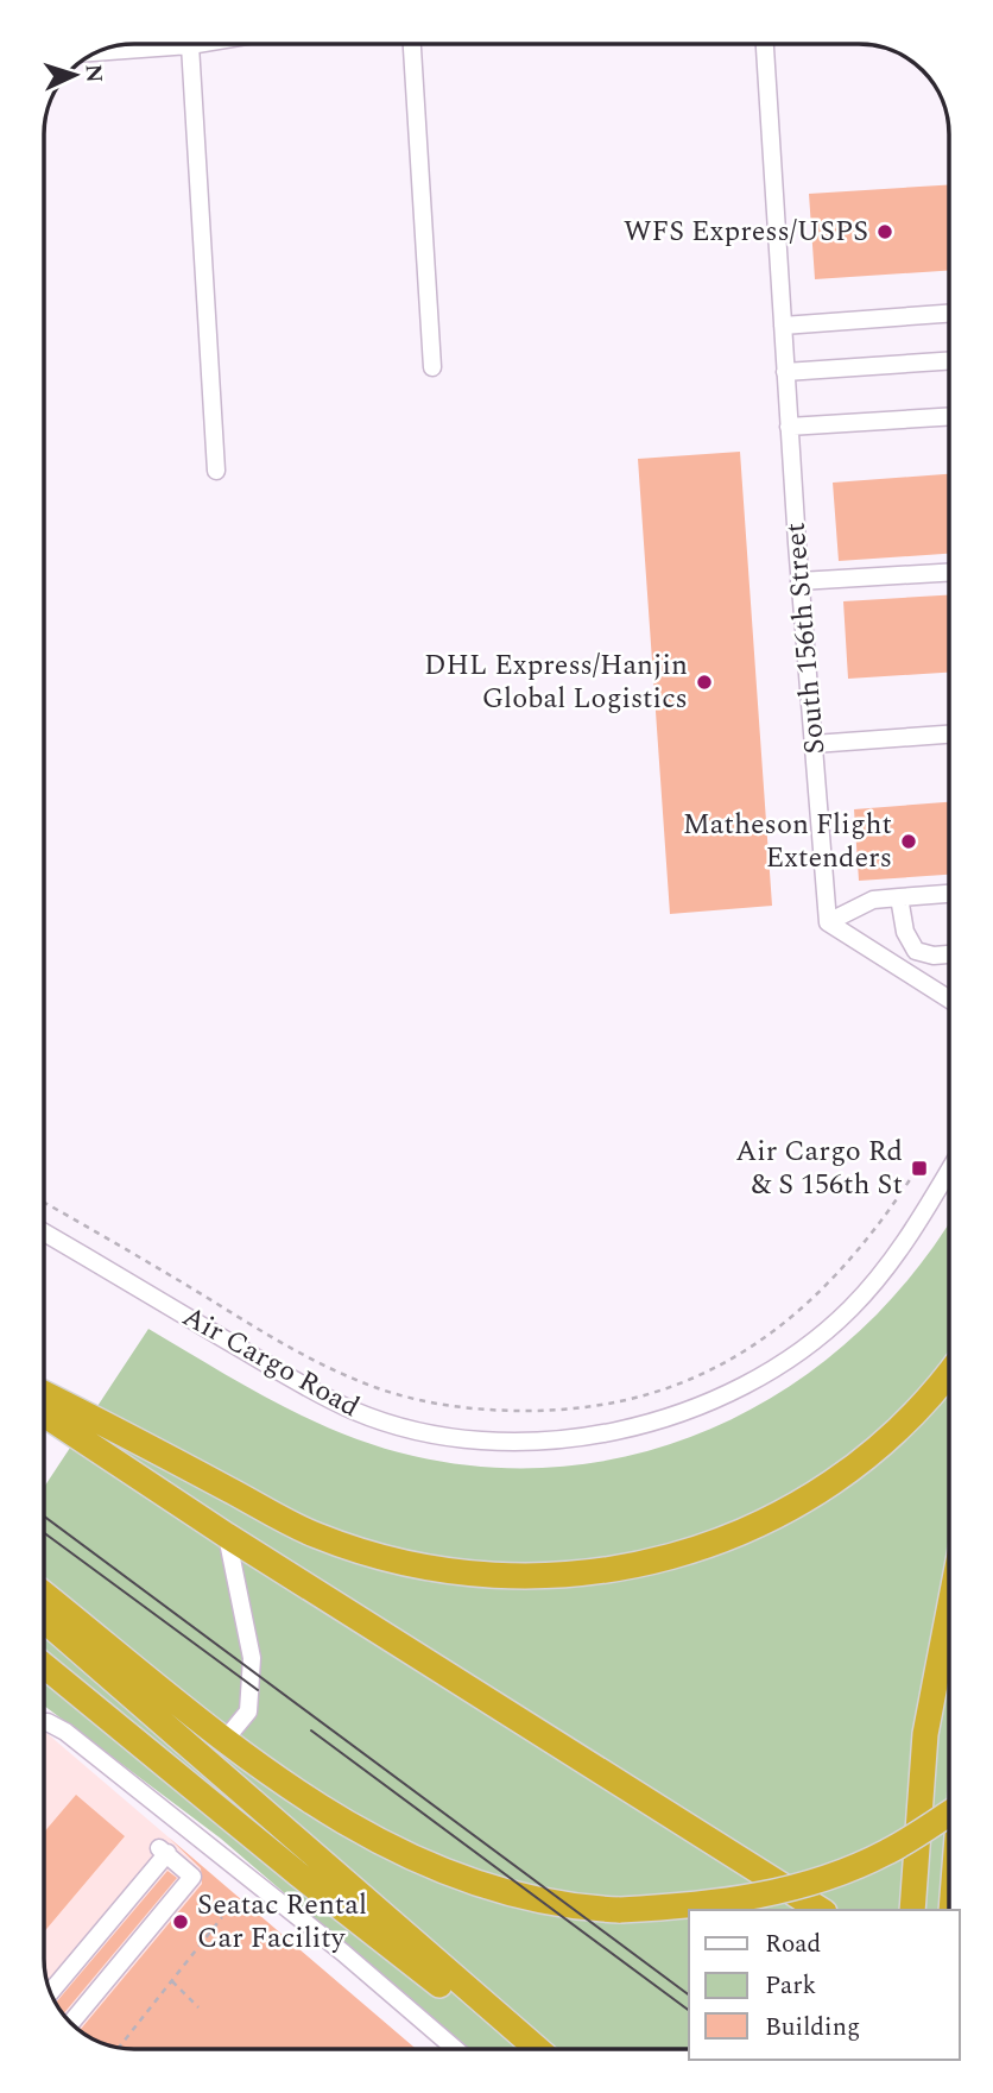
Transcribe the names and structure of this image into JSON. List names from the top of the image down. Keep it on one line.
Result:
{"streets":{"street":["South 156th Street","Air Cargo Road"]},"places":{"other":["WFS Express/USPS","DHL Express/Hanjin Global Logistics","Matheson Flight Extenders","Seatac Rental Car Facility"],"transit":["Air Cargo Rd & S 156th St"]},"legend":["Road","Park","Building"],"north":"right"}
